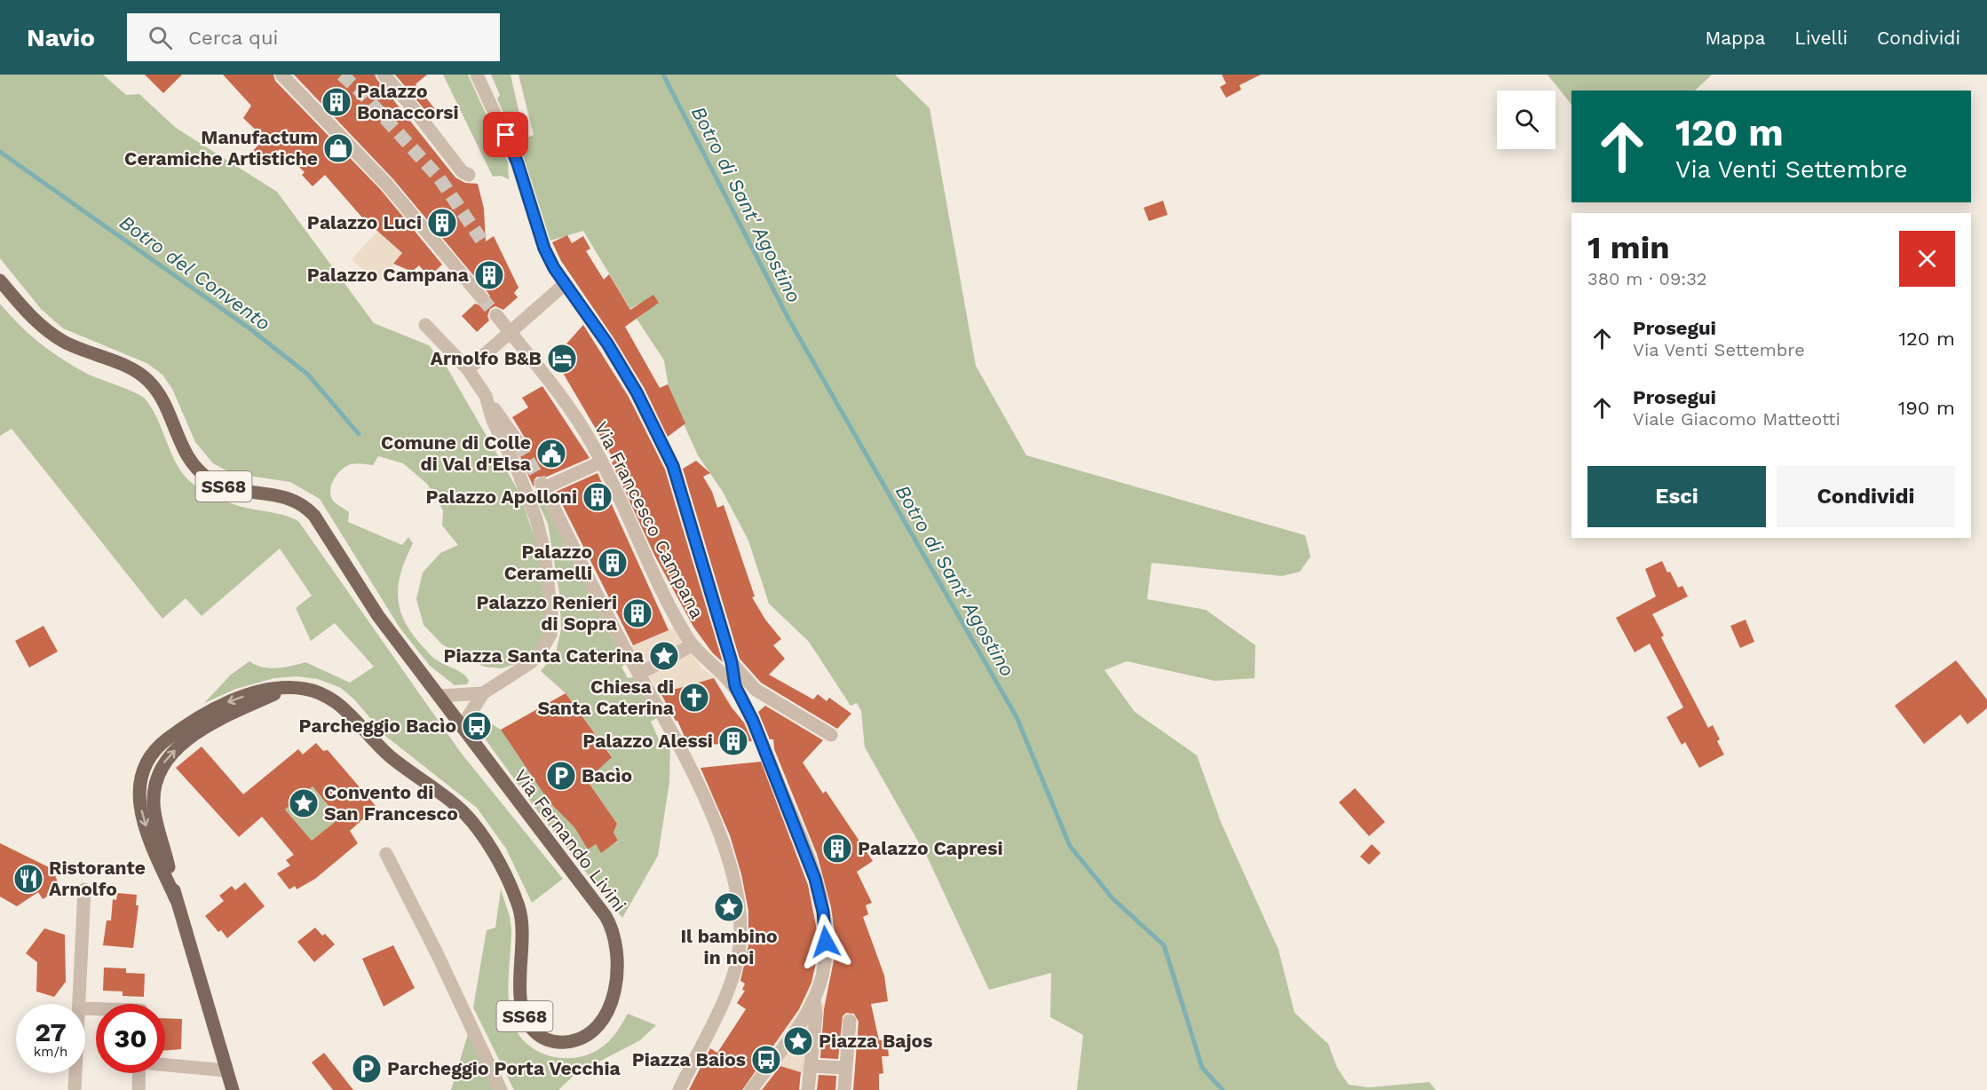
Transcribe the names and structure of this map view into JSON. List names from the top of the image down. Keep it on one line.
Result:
{"streets":{"main road":["SS68","Via Fernando Livini"],"street":["Via Francesco Campana"]},"crossings":[["SS68","Via Fernando Livini"]],"water":["Botro di Sant' Agostino","Botro del Convento"],"places":{"building":["Palazzo Bonaccorsi","Palazzo Luci","Palazzo Campana","Palazzo Apolloni","Palazzo Ceramelli","Palazzo Renieri di Sopra","Palazzo Alessi","Palazzo Capresi"],"shop":["Manufactum Ceramiche Artistiche"],"hotel":["Arnolfo B&B"],"public building":["Comune di Colle di Val d'Elsa"],"place":["Piazza Santa Caterina","Convento di San Francesco","Il bambino in noi","Piazza Bajos"],"church":["Chiesa di Santa Caterina"],"bus stop":["Parcheggio Bacìo","Piazza Baios"],"parking":["Bacìo","Parcheggio Porta Vecchia"],"restaurant":["Ristorante Arnolfo"]},"page":{"header":"Navio","search":"Cerca qui","nav":["Mappa","Livelli","Condividi"],"turn":["120 m","Via Venti Settembre"],"heading":["1 min","380 m · 09:32"],"list":[{"name":"Prosegui","note":"Via Venti Settembre","value":"120 m"},{"name":"Prosegui","note":"Viale Giacomo Matteotti","value":"190 m"}],"buttons":["Esci","Condividi"],"speed":"27 km/h","limit":"30"}}
